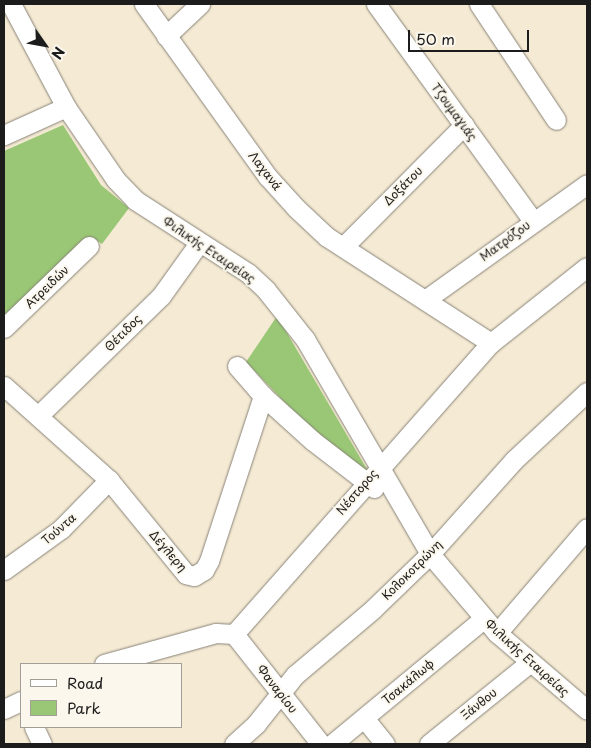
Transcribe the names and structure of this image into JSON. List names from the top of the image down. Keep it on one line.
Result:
{"streets":{"street":["Τζουμαγιάς","Λαχανά","Δοξάτου","Ματρόζου","Φιλικής Εταιρείας","Ατρειδών","Θέτιδος","Νέστορος","Τούντα","Δέγλερη","Κολοκοτρώνη","Τσακάλωφ","Φαναρίου","Ξάνθου"]},"crossings":[["Τζουμαγιάς","Δοξάτου"],["Τζουμαγιάς","Ματρόζου"],["Λαχανά","Δοξάτου"],["Λαχανά","Ματρόζου"],["Λαχανά","Νέστορος"],["Φιλικής Εταιρείας","Θέτιδος"],["Φιλικής Εταιρείας","Νέστορος"],["Φιλικής Εταιρείας","Δέγλερη"],["Φιλικής Εταιρείας","Κολοκοτρώνη"],["Φιλικής Εταιρείας","Τσακάλωφ"],["Φιλικής Εταιρείας","Ξάνθου"],["Θέτιδος","Δέγλερη"],["Νέστορος","Φαναρίου"],["Τούντα","Δέγλερη"],["Κολοκοτρώνη","Φαναρίου"]],"legend":["Road","Park"],"scale_bar":"50 m","north":"bottom right"}
